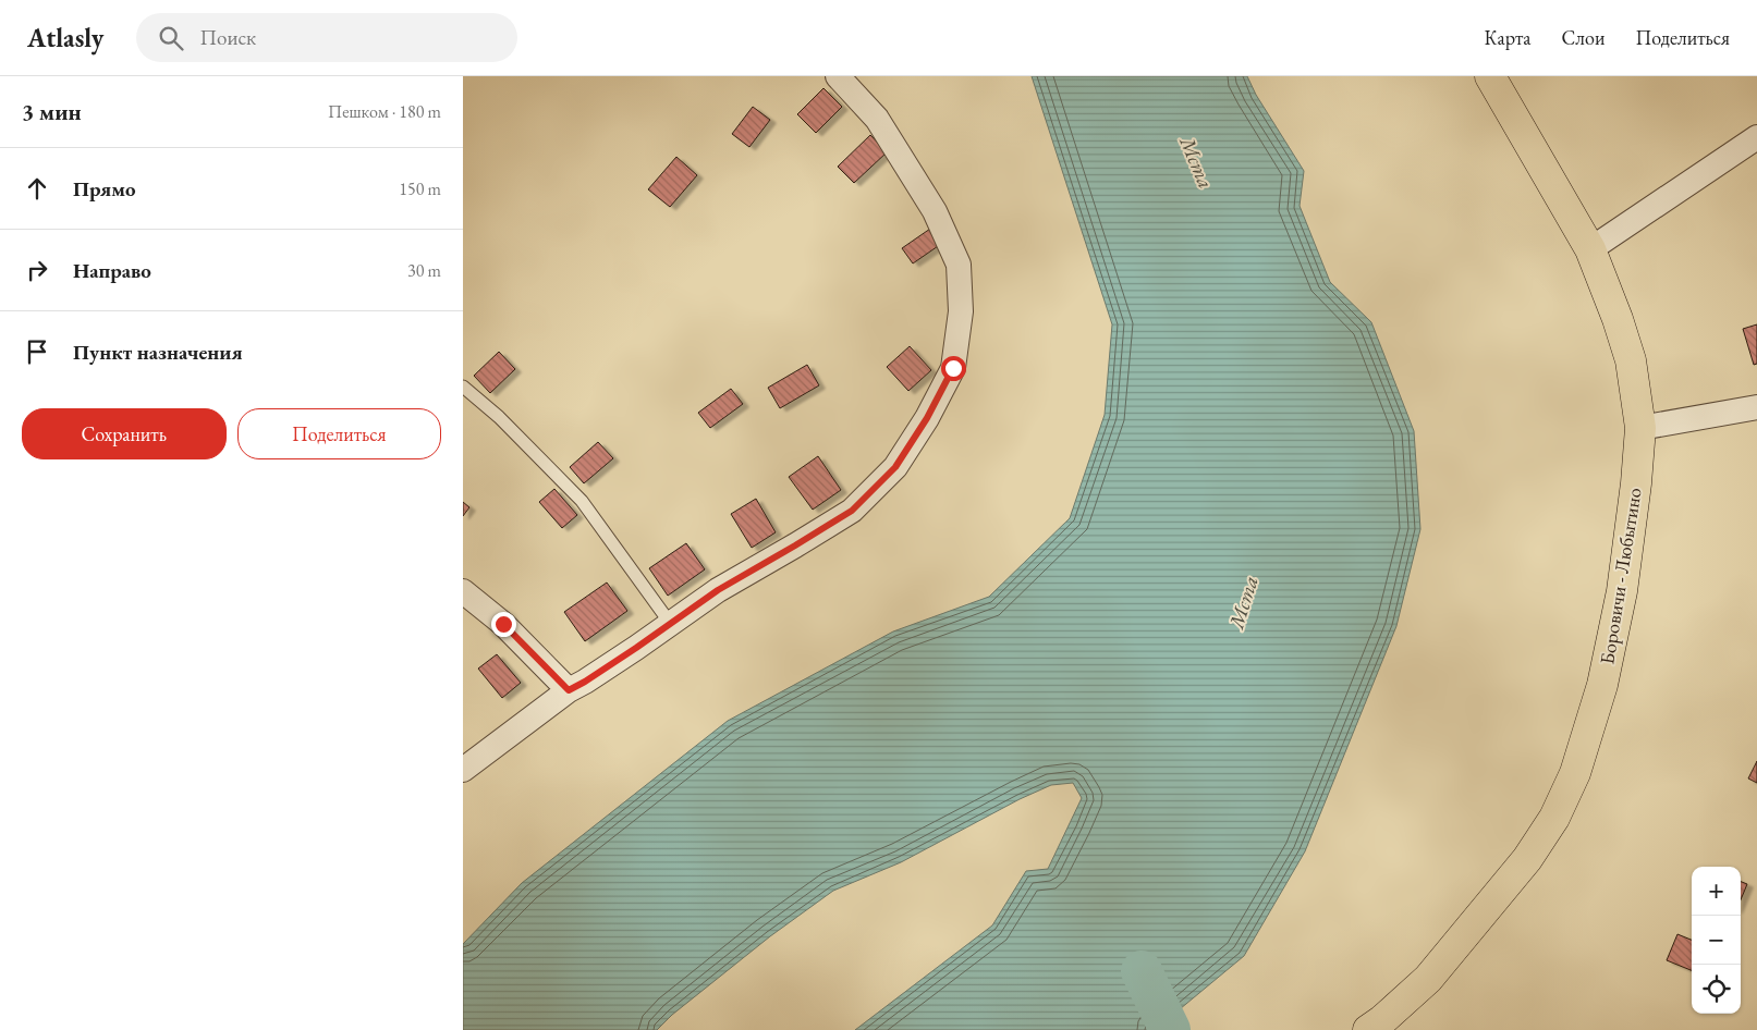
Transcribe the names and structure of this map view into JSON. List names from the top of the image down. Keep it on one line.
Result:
{"streets":{"main road":["Боровичи - Любытино"]},"water":["Мста"],"page":{"header":"Atlasly","search":"Поиск","nav":["Карта","Слои","Поделиться"],"heading":["3 мин","Пешком · 180 m"],"list":[["Прямо","150 m"],["Направо","30 m"],"Пункт назначения"],"buttons":["Сохранить","Поделиться"],"map_buttons":["+","−"]}}
